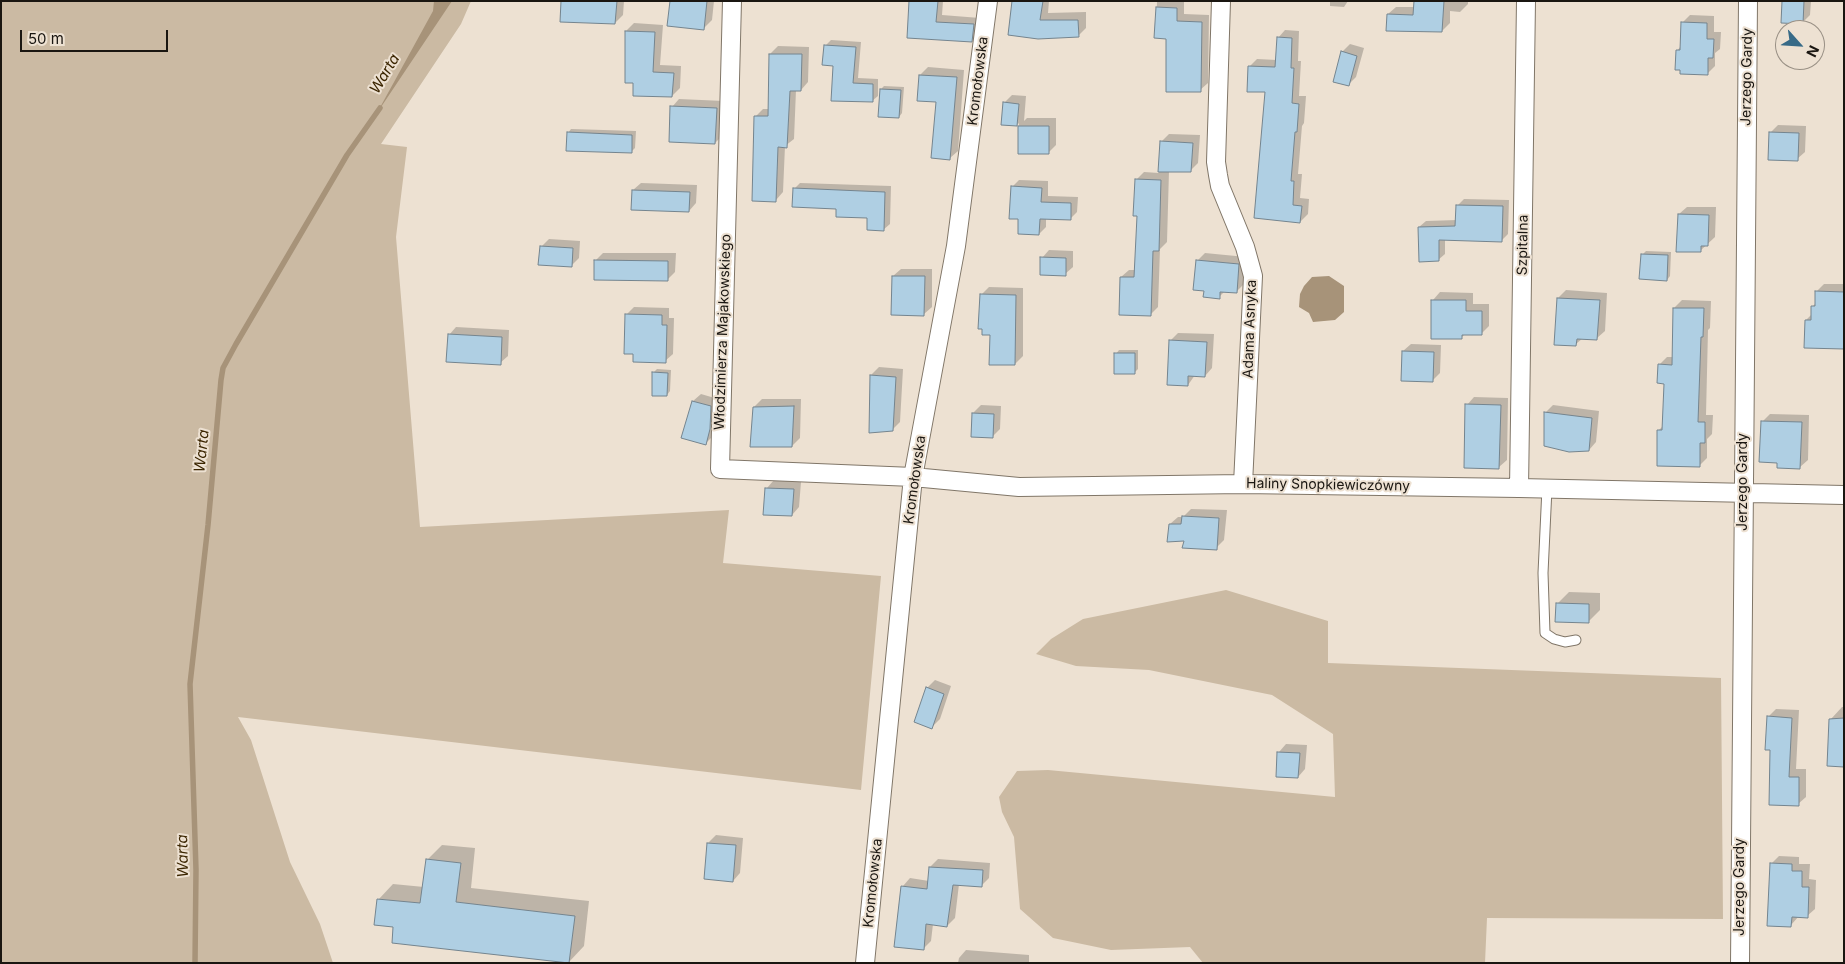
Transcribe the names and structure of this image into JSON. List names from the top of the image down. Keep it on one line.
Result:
{"streets":{"street":["Jerzego Gardy","Kromołowska","Szpitalna","Adama Asnyka","Włodzimierza Majakowskiego","Haliny Snopkiewiczówny"]},"crossings":[["Jerzego Gardy","Haliny Snopkiewiczówny"],["Kromołowska","Włodzimierza Majakowskiego"],["Kromołowska","Haliny Snopkiewiczówny"],["Szpitalna","Haliny Snopkiewiczówny"],["Adama Asnyka","Haliny Snopkiewiczówny"],["Włodzimierza Majakowskiego","Haliny Snopkiewiczówny"]],"water":["Warta"],"scale_bar":"50 m","north":"bottom right"}
